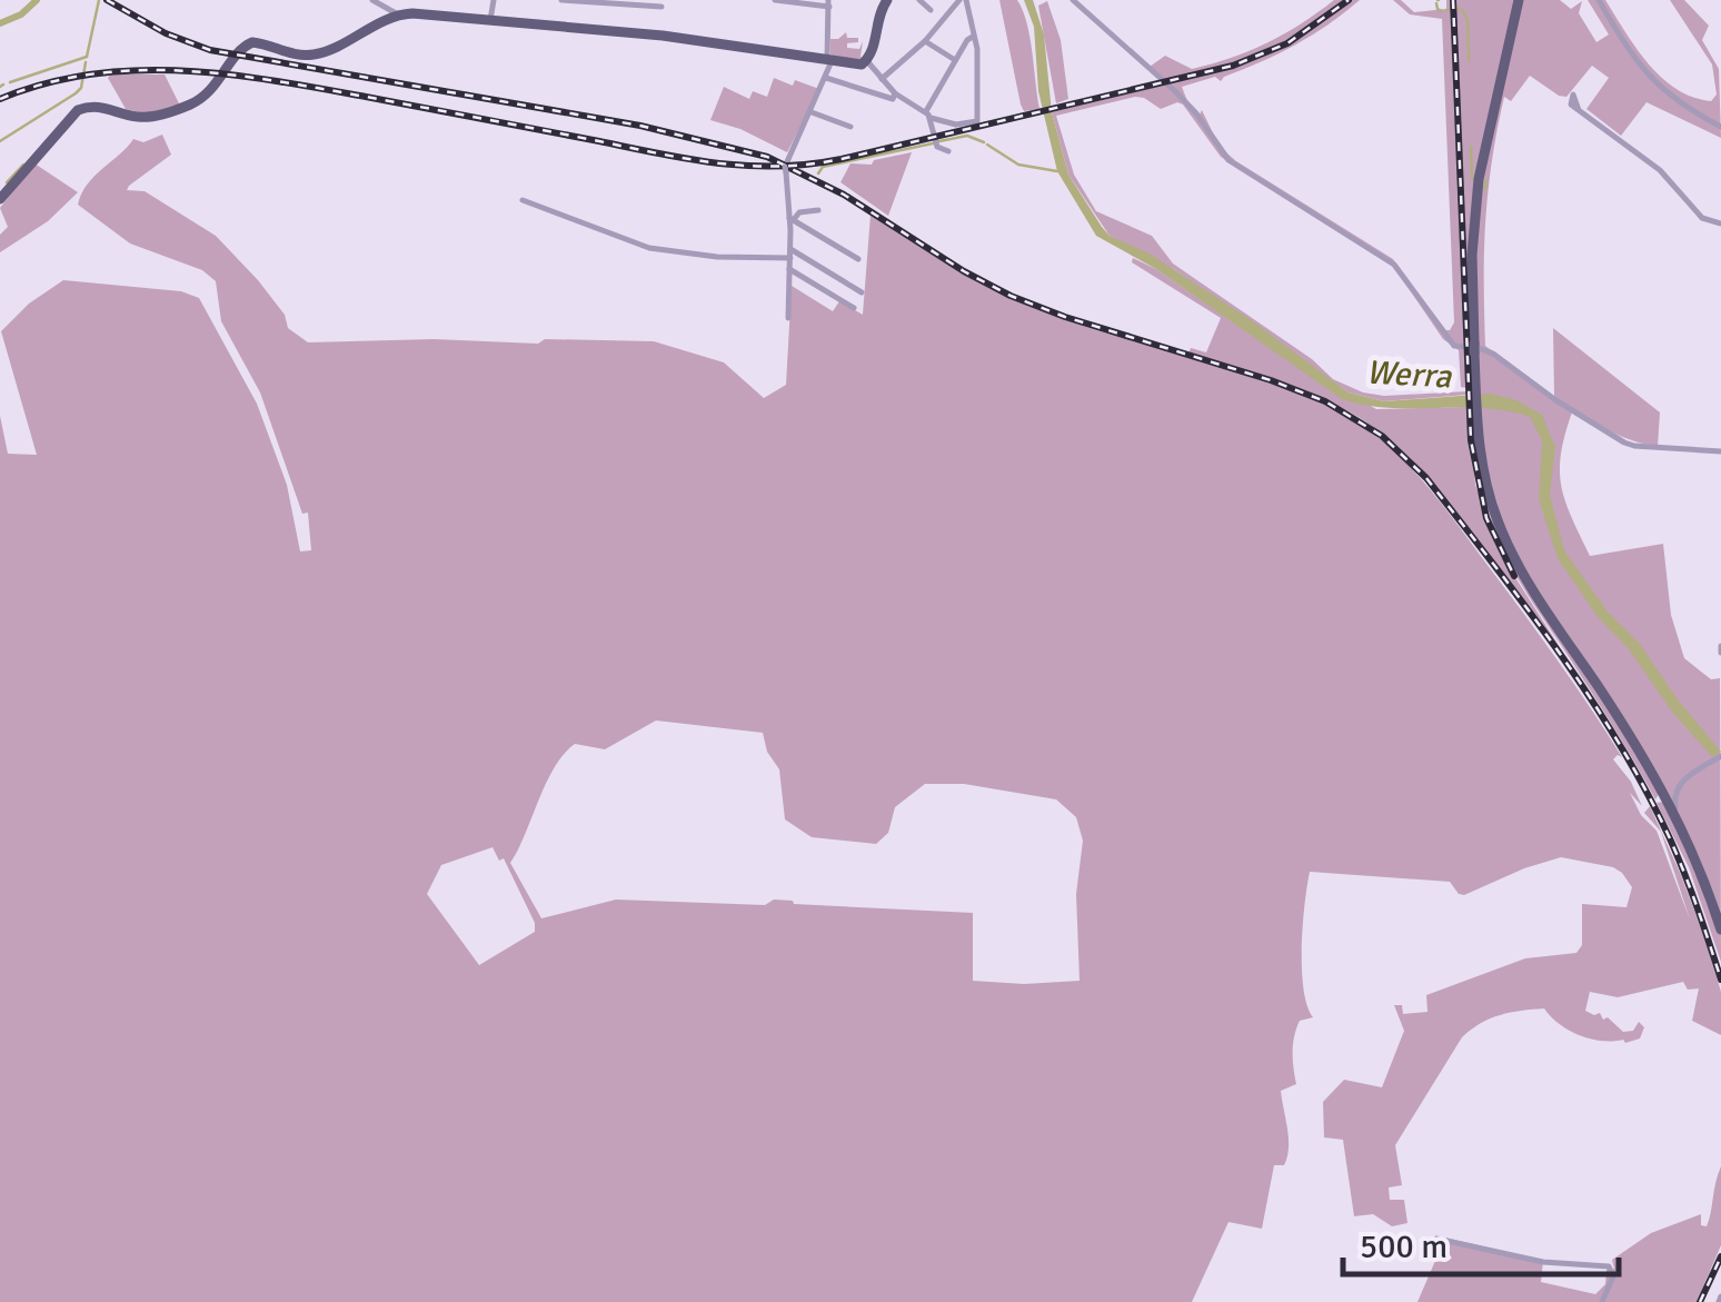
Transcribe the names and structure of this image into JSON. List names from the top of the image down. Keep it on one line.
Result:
{"water":["Werra"],"scale_bar":"500 m"}
